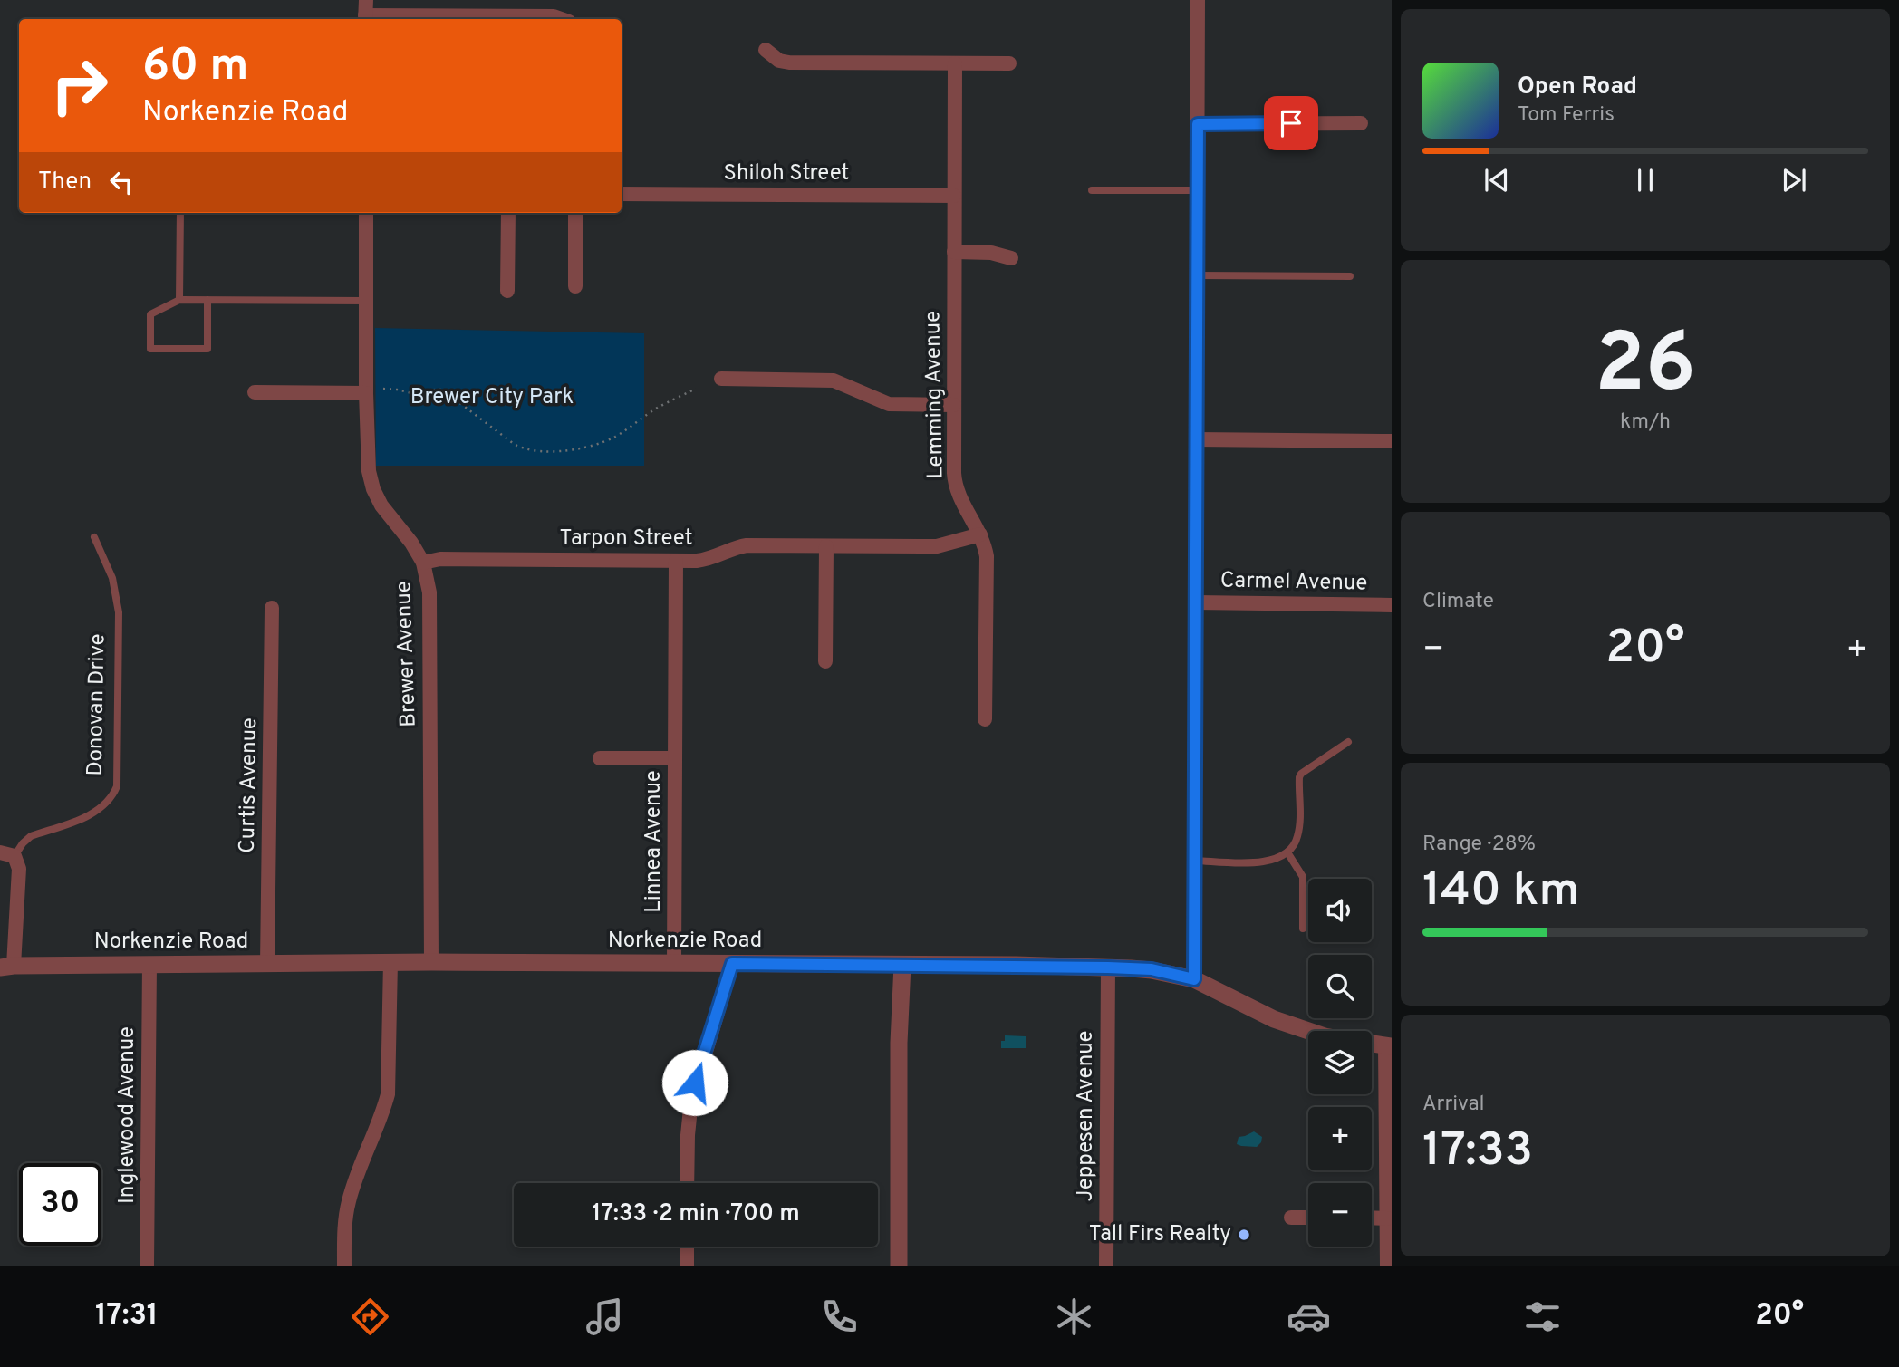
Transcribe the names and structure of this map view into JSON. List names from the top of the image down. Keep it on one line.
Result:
{"streets":{"street":["Shiloh Street","Lemming Avenue","Tarpon Street","Carmel Avenue","Brewer Avenue","Curtis Avenue","Linnea Avenue","Norkenzie Road","Inglewood Avenue","Jeppesen Avenue"],"lane":["Donovan Drive"]},"crossings":[["Shiloh Street","Lemming Avenue"],["Lemming Avenue","Tarpon Street"],["Tarpon Street","Brewer Avenue"],["Tarpon Street","Linnea Avenue"],["Brewer Avenue","Norkenzie Road"],["Curtis Avenue","Norkenzie Road"],["Linnea Avenue","Norkenzie Road"],["Norkenzie Road","Inglewood Avenue"],["Norkenzie Road","Jeppesen Avenue"]],"parks":["Brewer City Park"],"places":["Tall Firs Realty"],"page":{"turn":["60 m","Norkenzie Road"],"song":["Open Road","Tom Ferris"],"then":"Then","tile":[["26","km/h"],"Climate",["Range · 28%","140 km"],["Arrival","17:33"]],"heat":["−","20°","+"],"map_buttons":["+","−"],"limit":"30","trip":"17:33 · 2 min · 700 m","tabs":["17:31","20°"]}}
